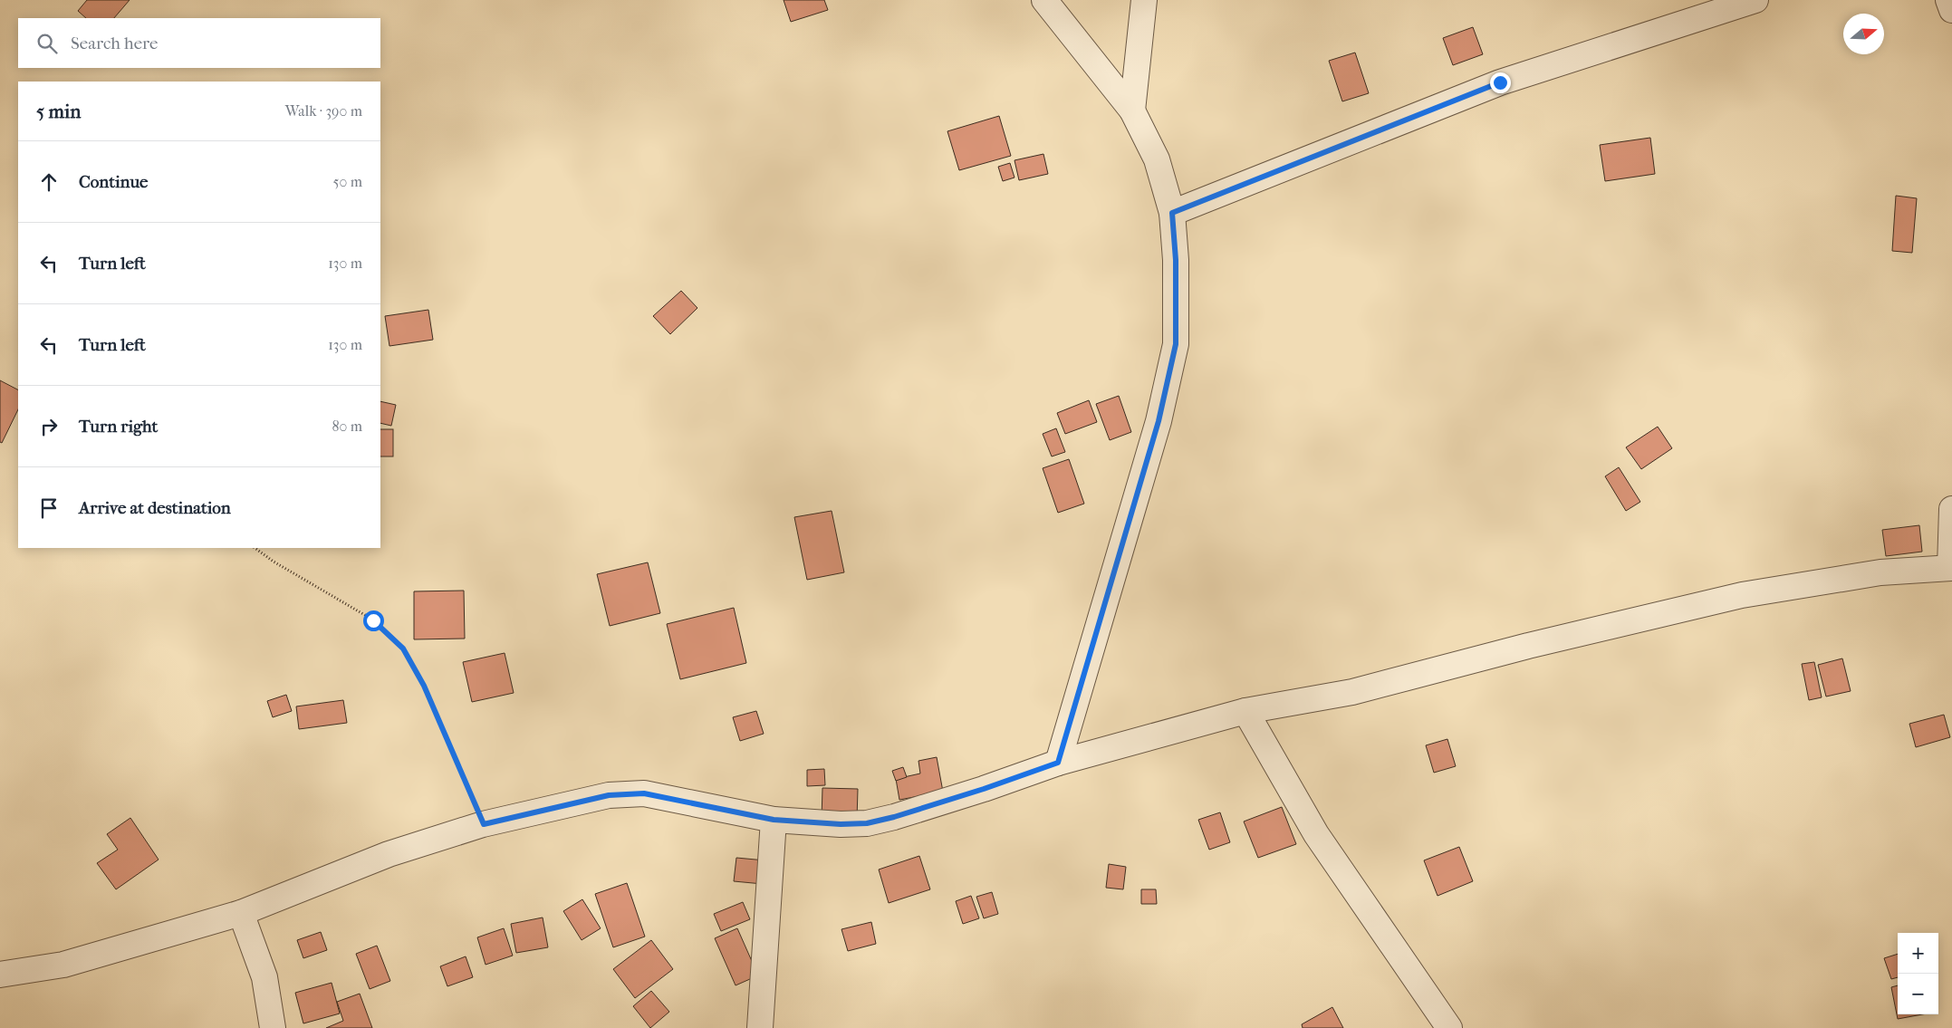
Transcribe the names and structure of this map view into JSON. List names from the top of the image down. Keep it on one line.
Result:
{"north":"right","page":{"search":"Search here","heading":["5 min","Walk · 390 m"],"list":[["Continue","50 m"],["Turn left","130 m"],["Turn left","130 m"],["Turn right","80 m"],"Arrive at destination"],"map_buttons":["+","−"]}}
